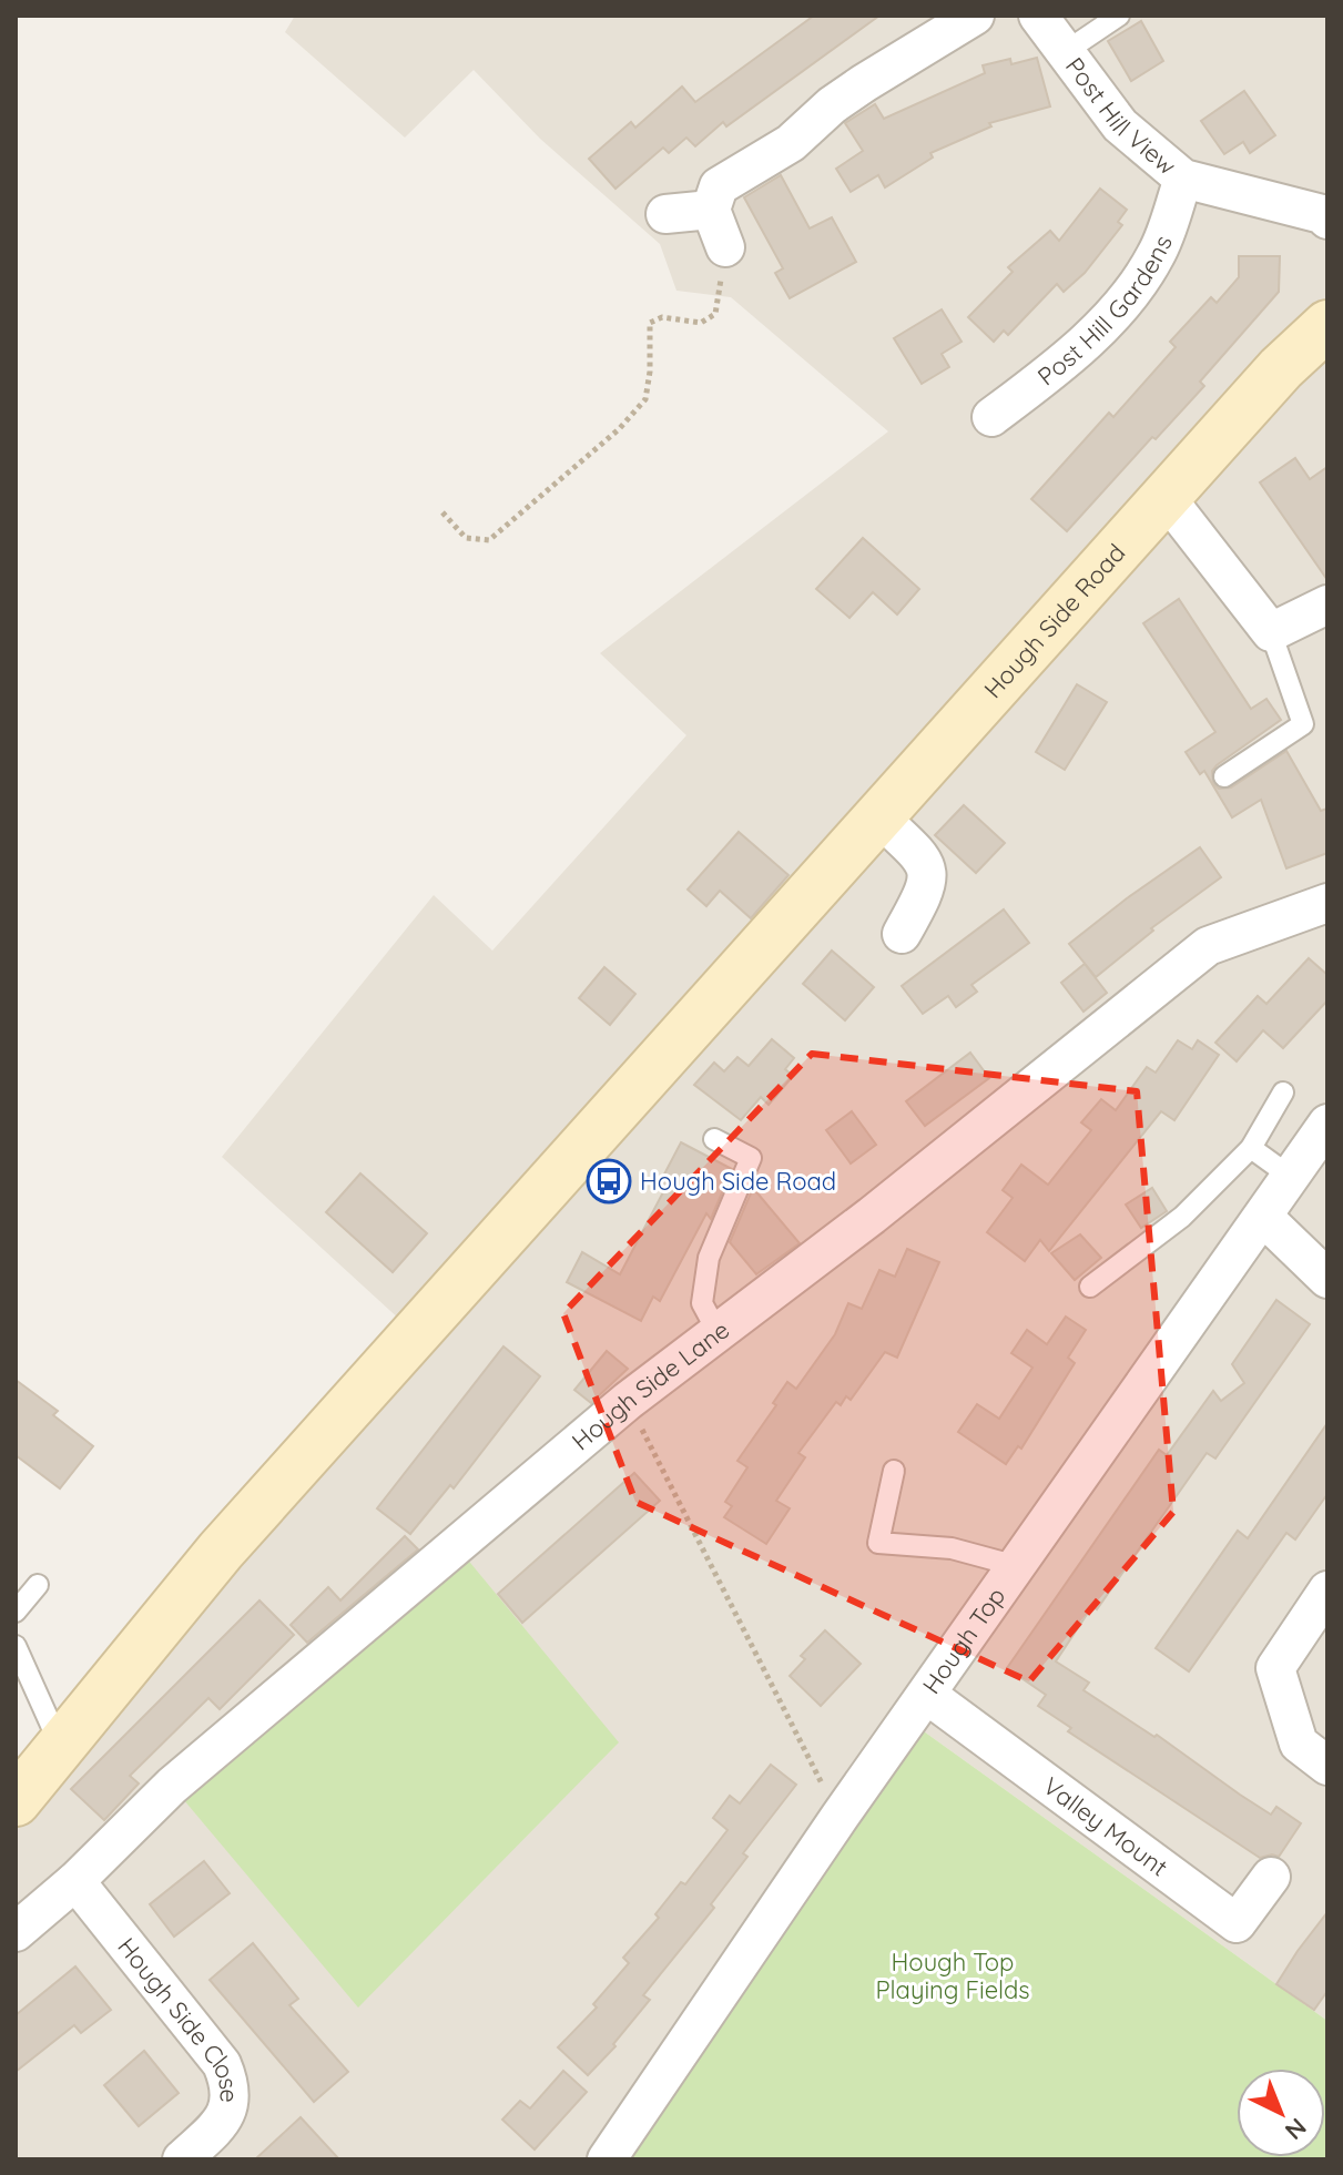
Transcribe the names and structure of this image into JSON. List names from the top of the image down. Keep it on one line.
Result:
{"streets":{"main road":["Hough Side Road"],"street":["Post Hill View","Post Hill Gardens","Hough Side Lane","Hough Top","Valley Mount","Hough Side Close"]},"crossings":[["Post Hill View","Post Hill Gardens"],["Hough Side Lane","Hough Side Close"],["Hough Top","Valley Mount"]],"parks":["Hough Top Playing Fields"],"places":{"bus stop":["Hough Side Road"]},"north":"bottom right"}
